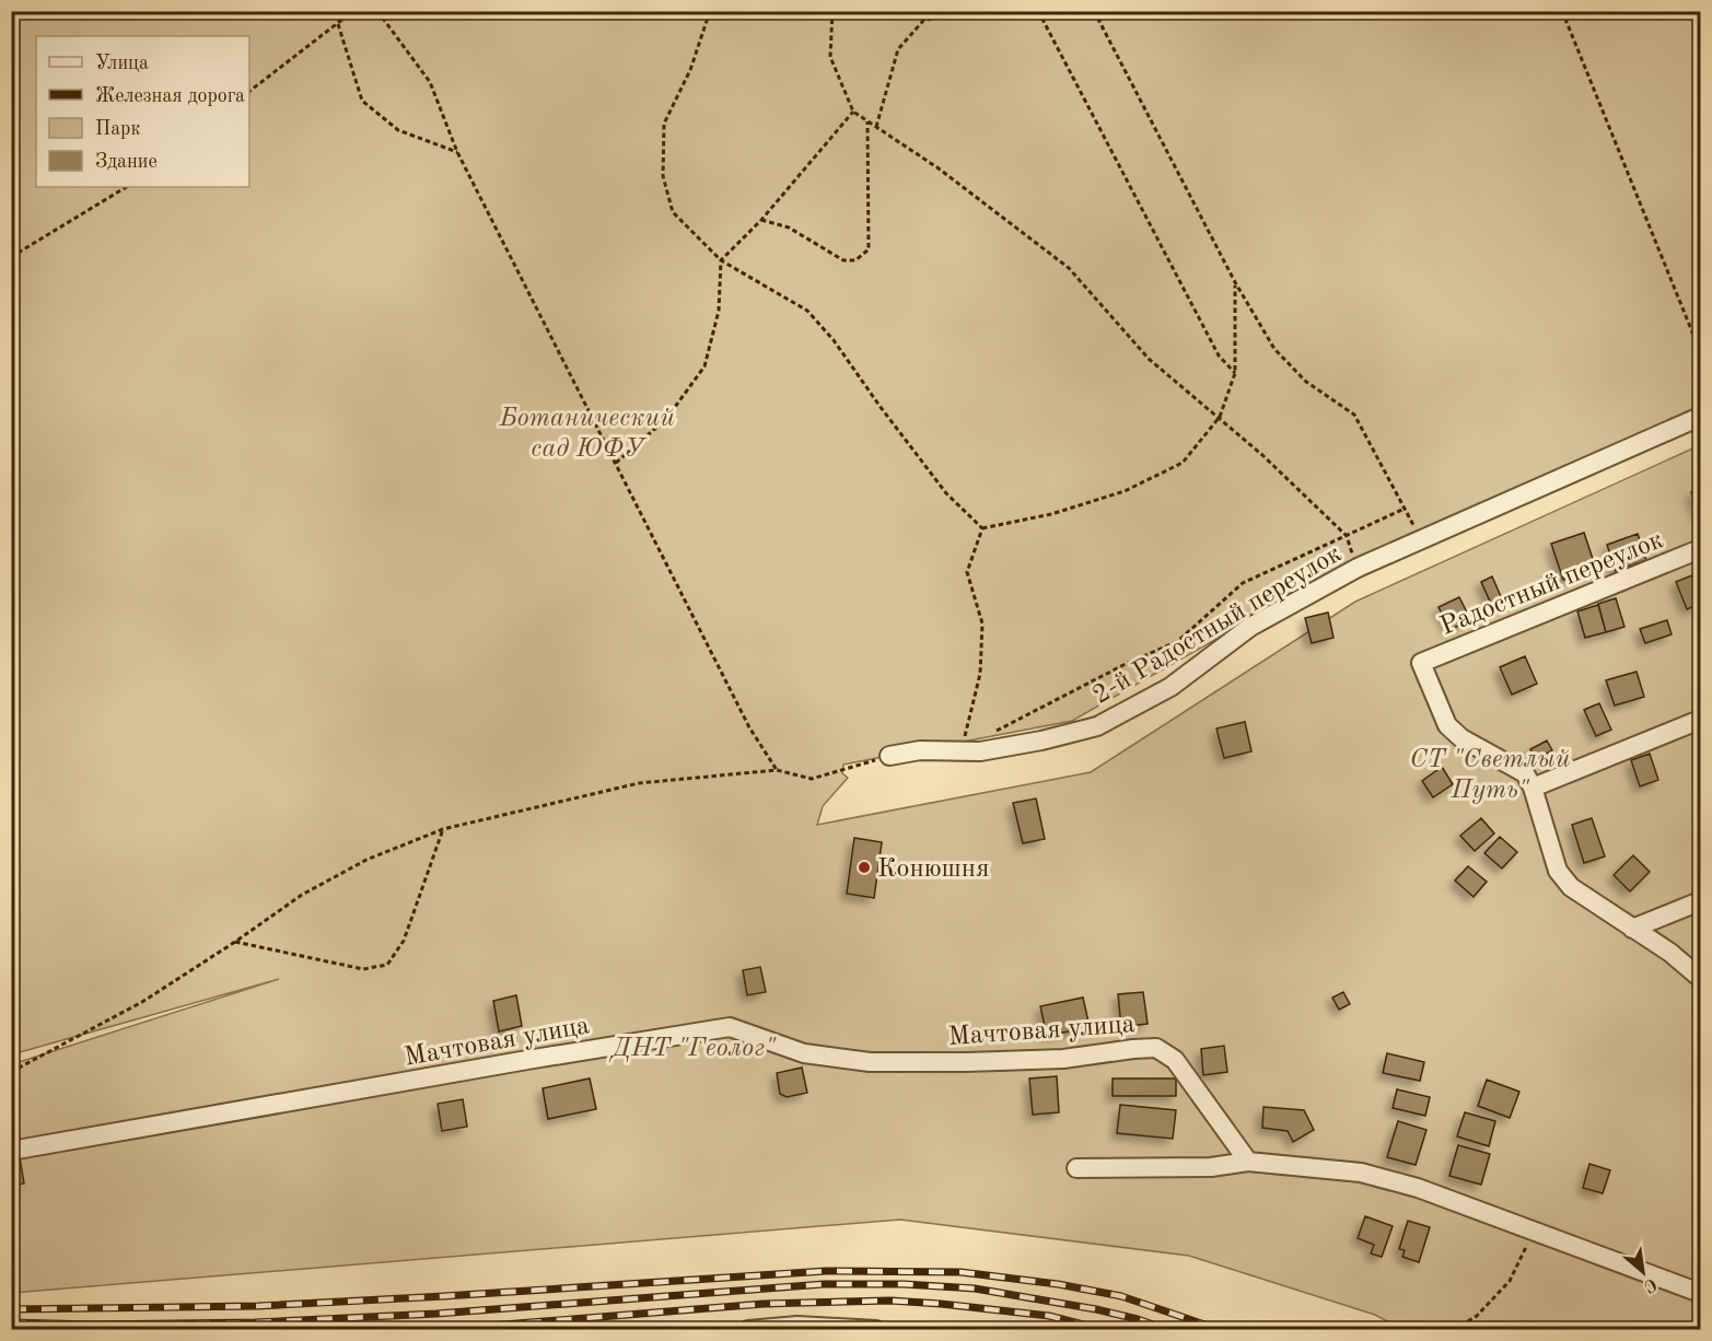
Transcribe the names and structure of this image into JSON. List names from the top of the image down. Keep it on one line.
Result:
{"streets":{"street":["Радостный переулок","2-й Радостный переулок","Мачтовая улица"]},"parks":["Ботанический сад ЮФУ","СТ \"Светлый Путь\"","ДНТ \"Геолог\""],"places":["Конюшня"],"legend":["Улица","Железная дорога","Парк","Здание"],"north":"bottom right"}
